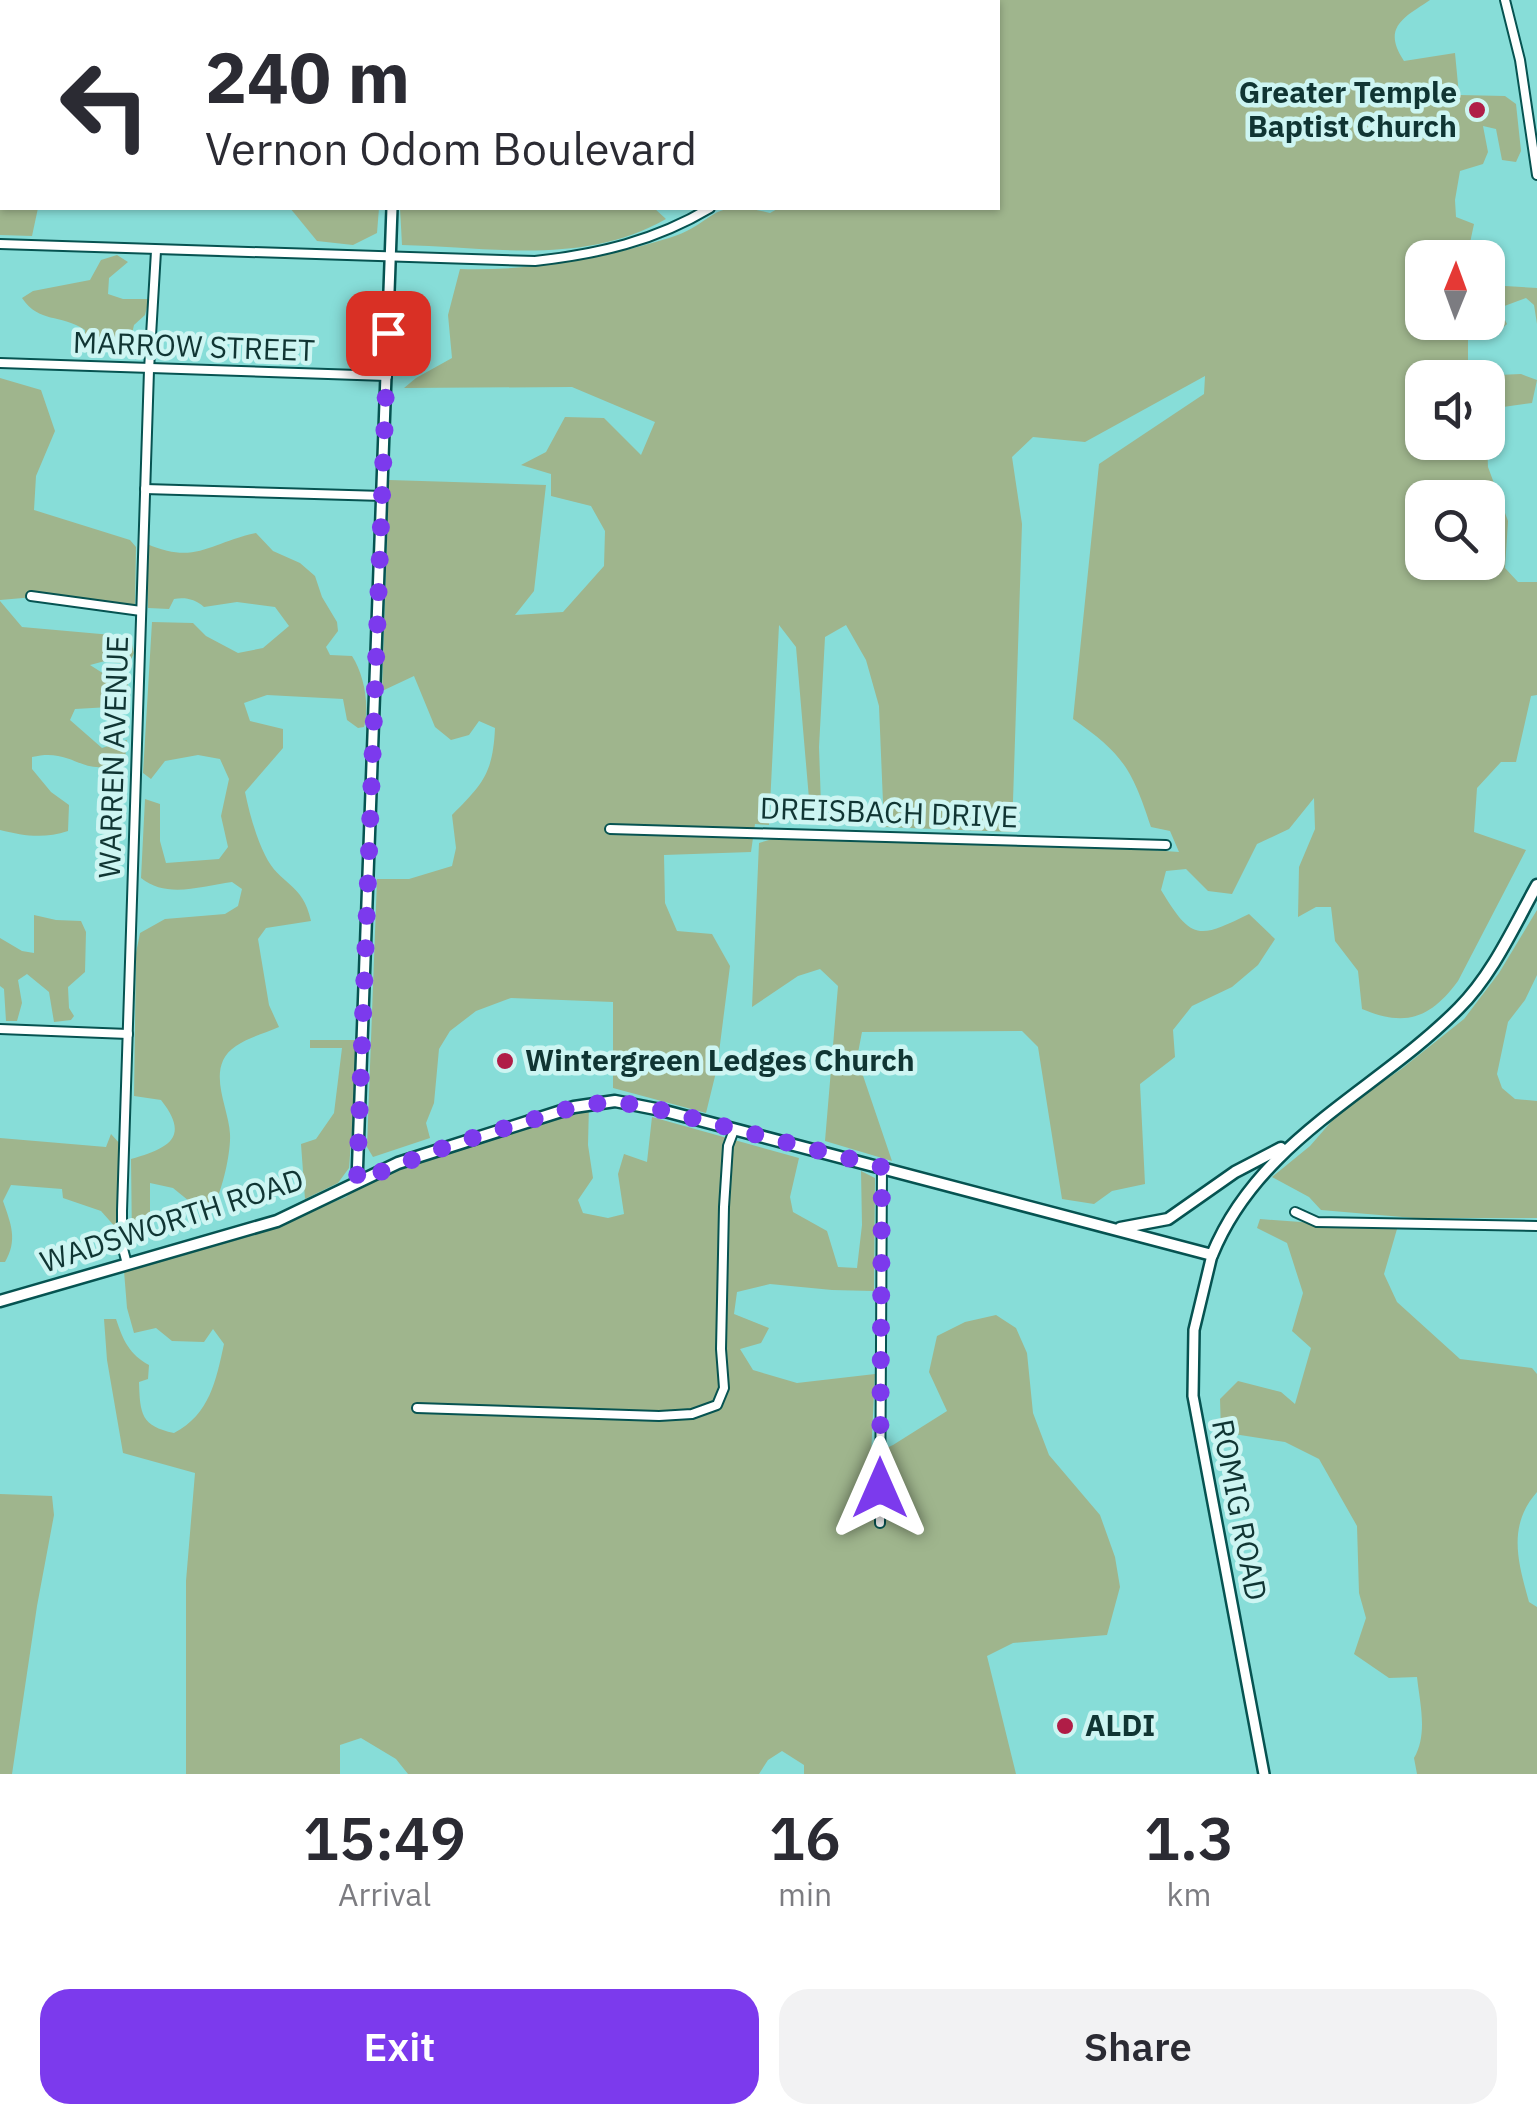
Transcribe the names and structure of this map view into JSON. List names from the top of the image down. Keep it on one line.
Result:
{"streets":{"main road":["WADSWORTH ROAD"],"street":["MARROW STREET","WARREN AVENUE","DREISBACH DRIVE","ROMIG ROAD"]},"crossings":[["MARROW STREET","WARREN AVENUE"],["WARREN AVENUE","WADSWORTH ROAD"],["WADSWORTH ROAD","ROMIG ROAD"]],"places":["Greater Temple Baptist Church","Wintergreen Ledges Church","ALDI"],"north":"top","page":{"turn":["240 m","Vernon Odom Boulevard"],"eta":["15:49","Arrival","16","min","1.3","km"],"buttons":["Exit","Share"]}}
